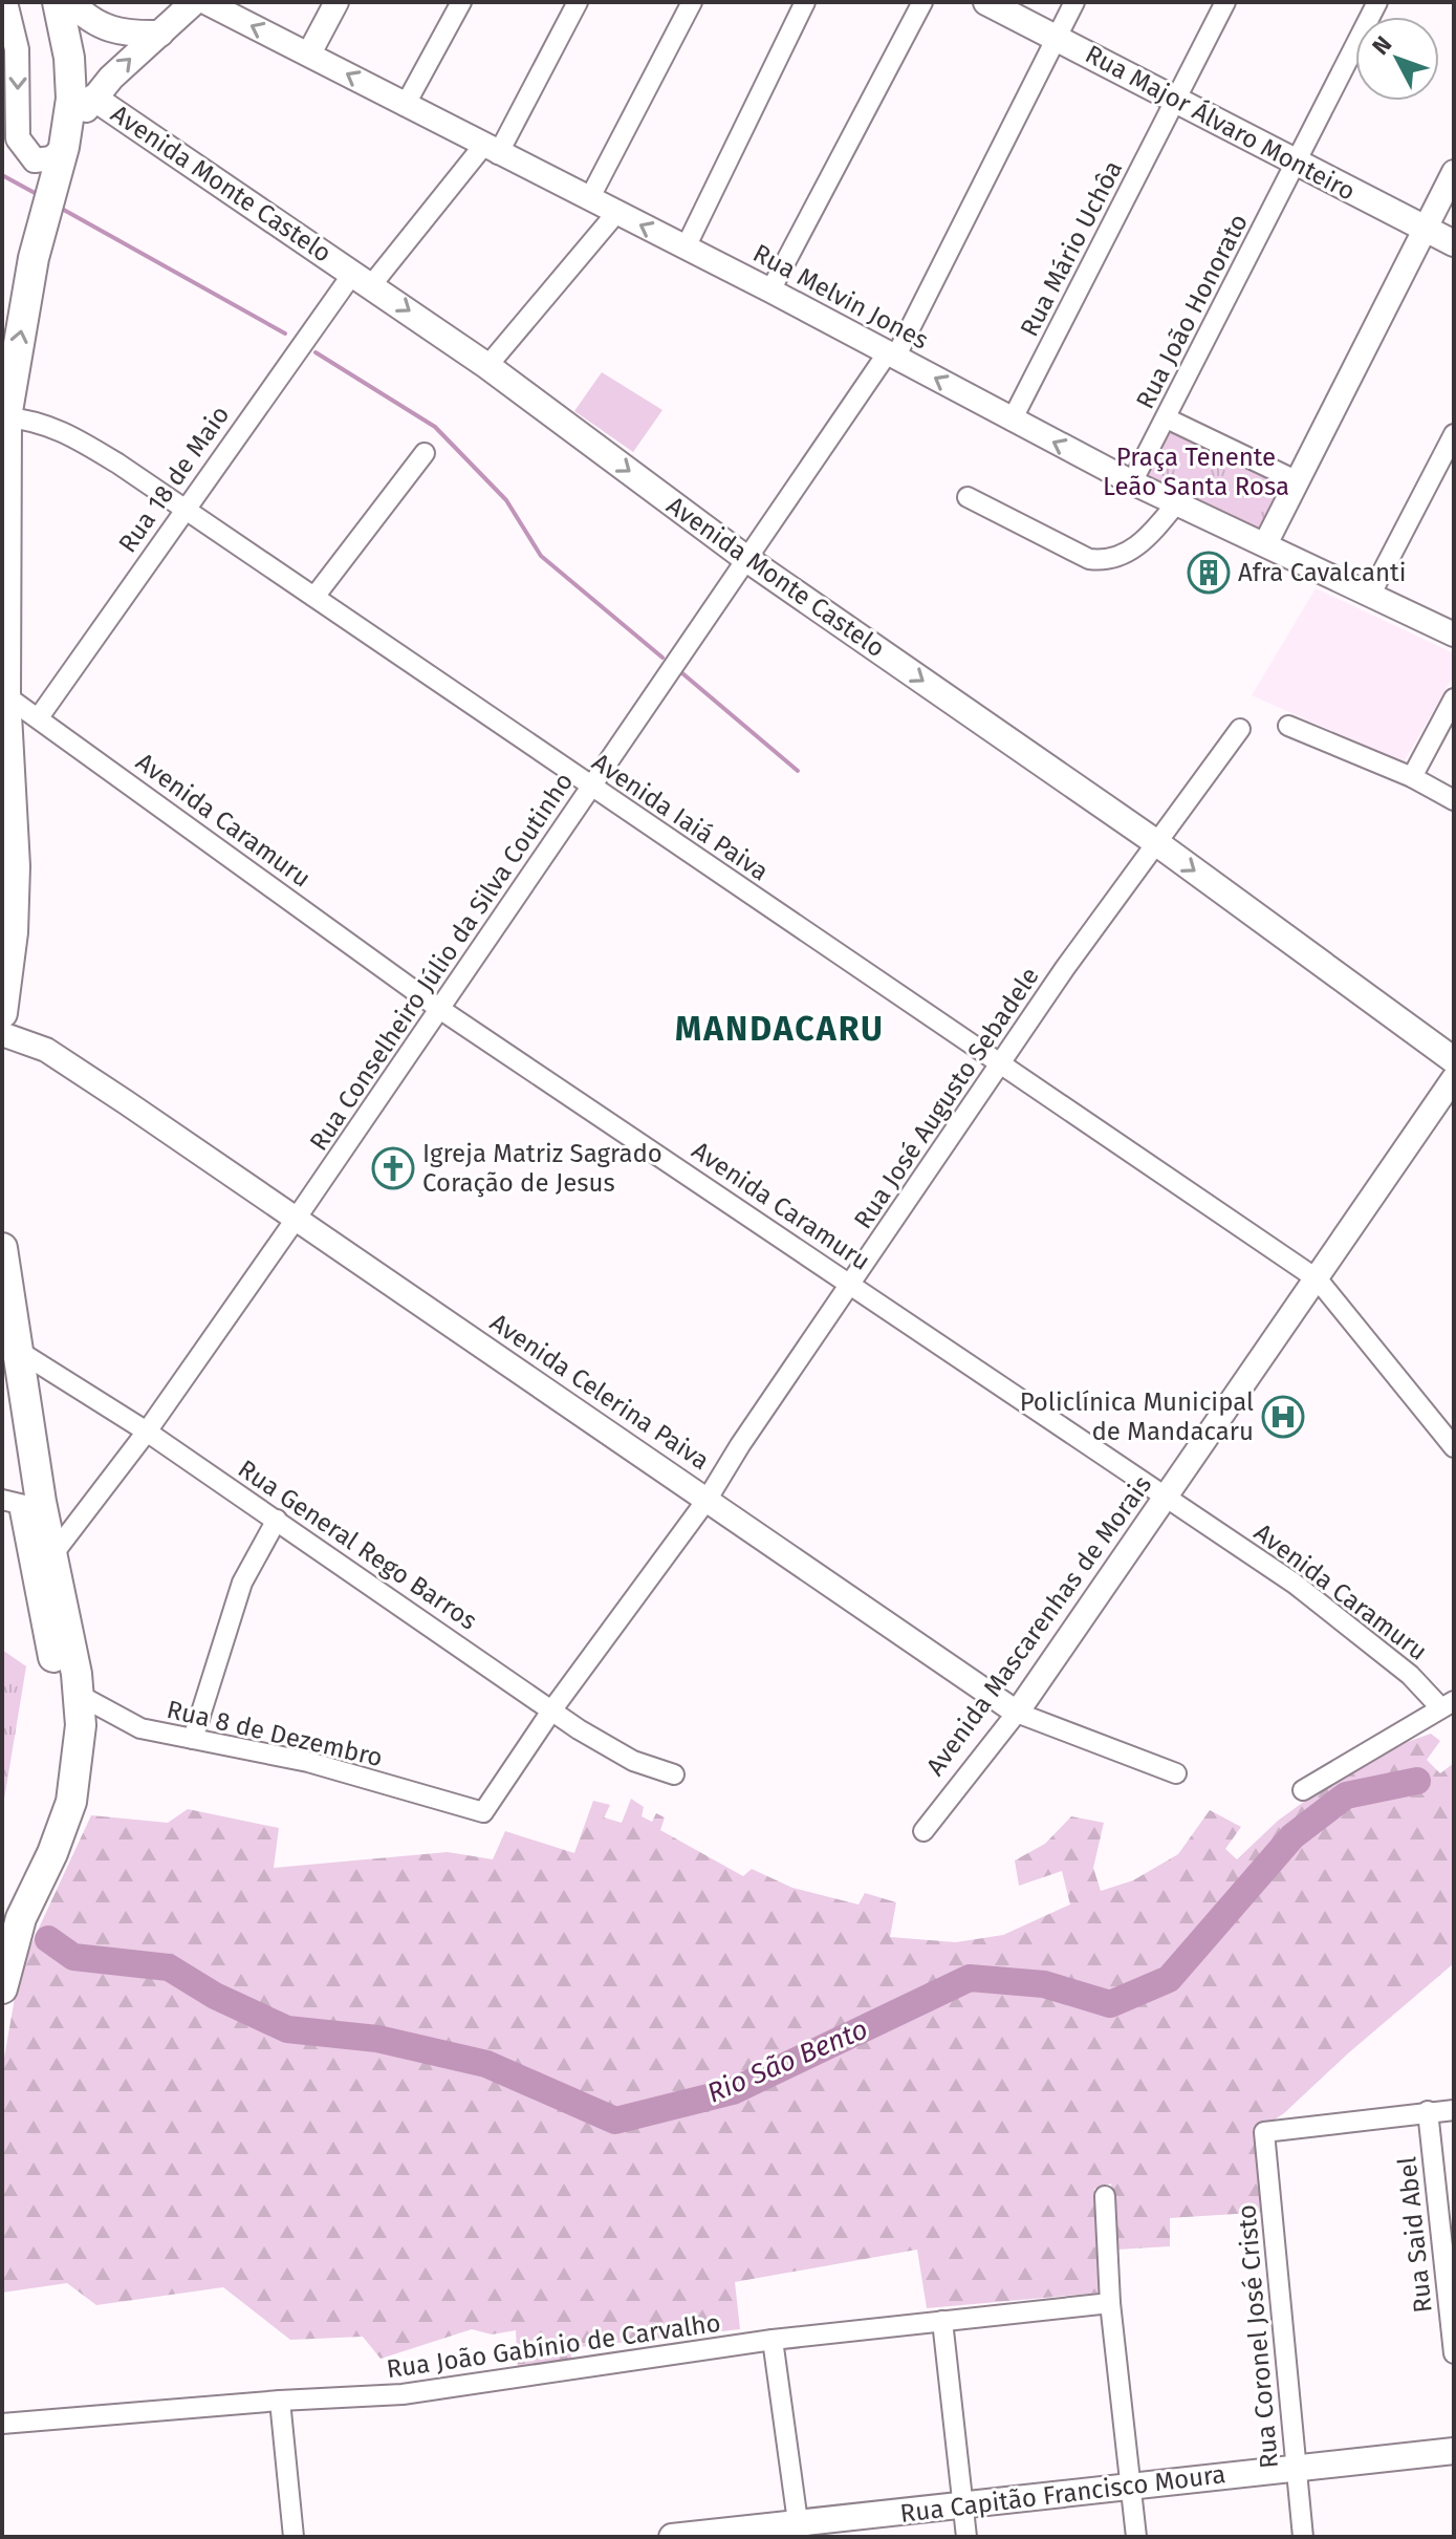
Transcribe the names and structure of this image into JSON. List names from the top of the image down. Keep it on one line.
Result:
{"streets":{"main road":["Rua Major Álvaro Monteiro","Avenida Monte Castelo","Rua Capitão Francisco Moura"],"street":["Rua Mário Uchôa","Rua Melvin Jones","Rua João Honorato","Rua 18 de Maio","Avenida Iaiá Paiva","Avenida Caramuru","Rua Conselheiro Júlio da Silva Coutinho","Rua José Augusto Sebadele","Avenida Celerina Paiva","Rua General Rego Barros","Avenida Mascarenhas de Morais","Rua 8 de Dezembro","Rua Said Abel","Rua Coronel José Cristo","Rua João Gabínio de Carvalho"]},"crossings":[["Rua Major Álvaro Monteiro","Rua Mário Uchôa"],["Rua Major Álvaro Monteiro","Rua João Honorato"],["Rua Major Álvaro Monteiro","Rua Conselheiro Júlio da Silva Coutinho"],["Avenida Monte Castelo","Rua 18 de Maio"],["Avenida Monte Castelo","Rua Conselheiro Júlio da Silva Coutinho"],["Avenida Monte Castelo","Rua José Augusto Sebadele"],["Rua Mário Uchôa","Rua Melvin Jones"],["Rua Melvin Jones","Rua João Honorato"],["Rua Melvin Jones","Rua 18 de Maio"],["Rua Melvin Jones","Rua Conselheiro Júlio da Silva Coutinho"],["Rua 18 de Maio","Avenida Iaiá Paiva"],["Rua 18 de Maio","Avenida Caramuru"],["Avenida Iaiá Paiva","Rua Conselheiro Júlio da Silva Coutinho"],["Avenida Iaiá Paiva","Rua José Augusto Sebadele"],["Avenida Iaiá Paiva","Avenida Mascarenhas de Morais"],["Avenida Caramuru","Rua Conselheiro Júlio da Silva Coutinho"],["Avenida Caramuru","Rua José Augusto Sebadele"],["Avenida Caramuru","Avenida Mascarenhas de Morais"],["Rua Conselheiro Júlio da Silva Coutinho","Avenida Celerina Paiva"],["Rua Conselheiro Júlio da Silva Coutinho","Rua General Rego Barros"],["Rua José Augusto Sebadele","Avenida Celerina Paiva"],["Rua José Augusto Sebadele","Rua General Rego Barros"],["Rua José Augusto Sebadele","Rua 8 de Dezembro"],["Avenida Celerina Paiva","Avenida Mascarenhas de Morais"],["Rua Said Abel","Rua Coronel José Cristo"],["Rua Coronel José Cristo","Rua Capitão Francisco Moura"]],"one_way":["Avenida Monte Castelo","Rua Melvin Jones"],"districts":["MANDACARU"],"water":["Rio São Bento"],"parks":["Praça Tenente Leão Santa Rosa"],"places":{"building":["Afra Cavalcanti"],"church":["Igreja Matriz Sagrado Coração de Jesus"],"hospital":["Policlínica Municipal de Mandacaru"]},"north":"top left"}
